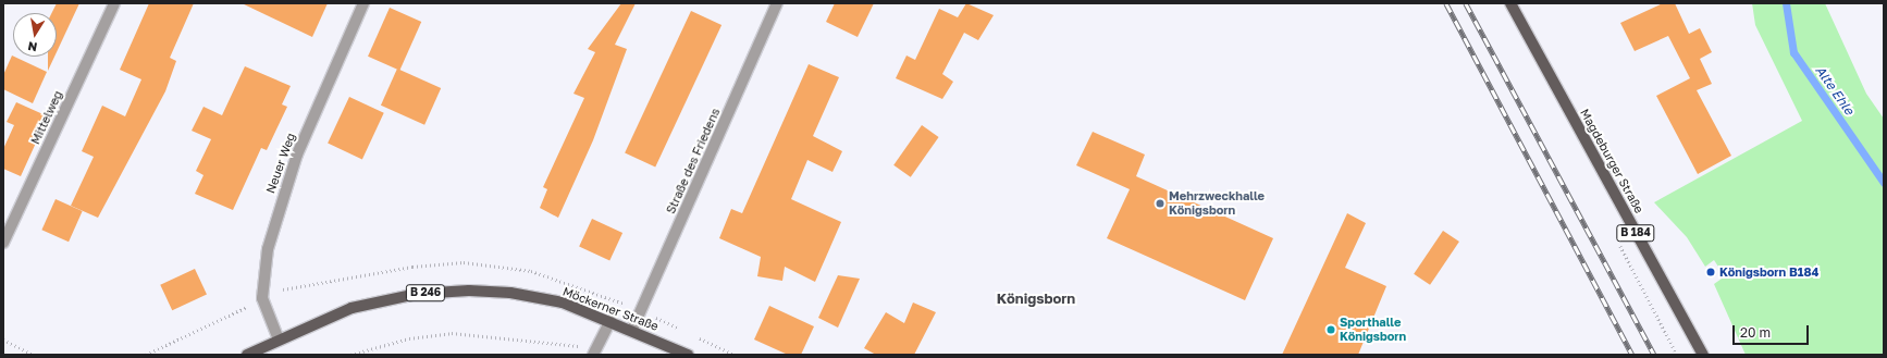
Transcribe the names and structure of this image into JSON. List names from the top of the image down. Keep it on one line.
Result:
{"streets":{"main road":["Magdeburger Straße","B 184","B 246","Möckerner Straße"],"street":["Mittelweg","Straße des Friedens","Neuer Weg"]},"crossings":[["Straße des Friedens","Möckerner Straße"],["Neuer Weg","Möckerner Straße"]],"districts":["Königsborn"],"water":["Alte Ehle"],"places":["Mehrzweckhalle Königsborn","Königsborn B184","Sporthalle Königsborn"],"scale_bar":"20 m","north":"bottom"}
